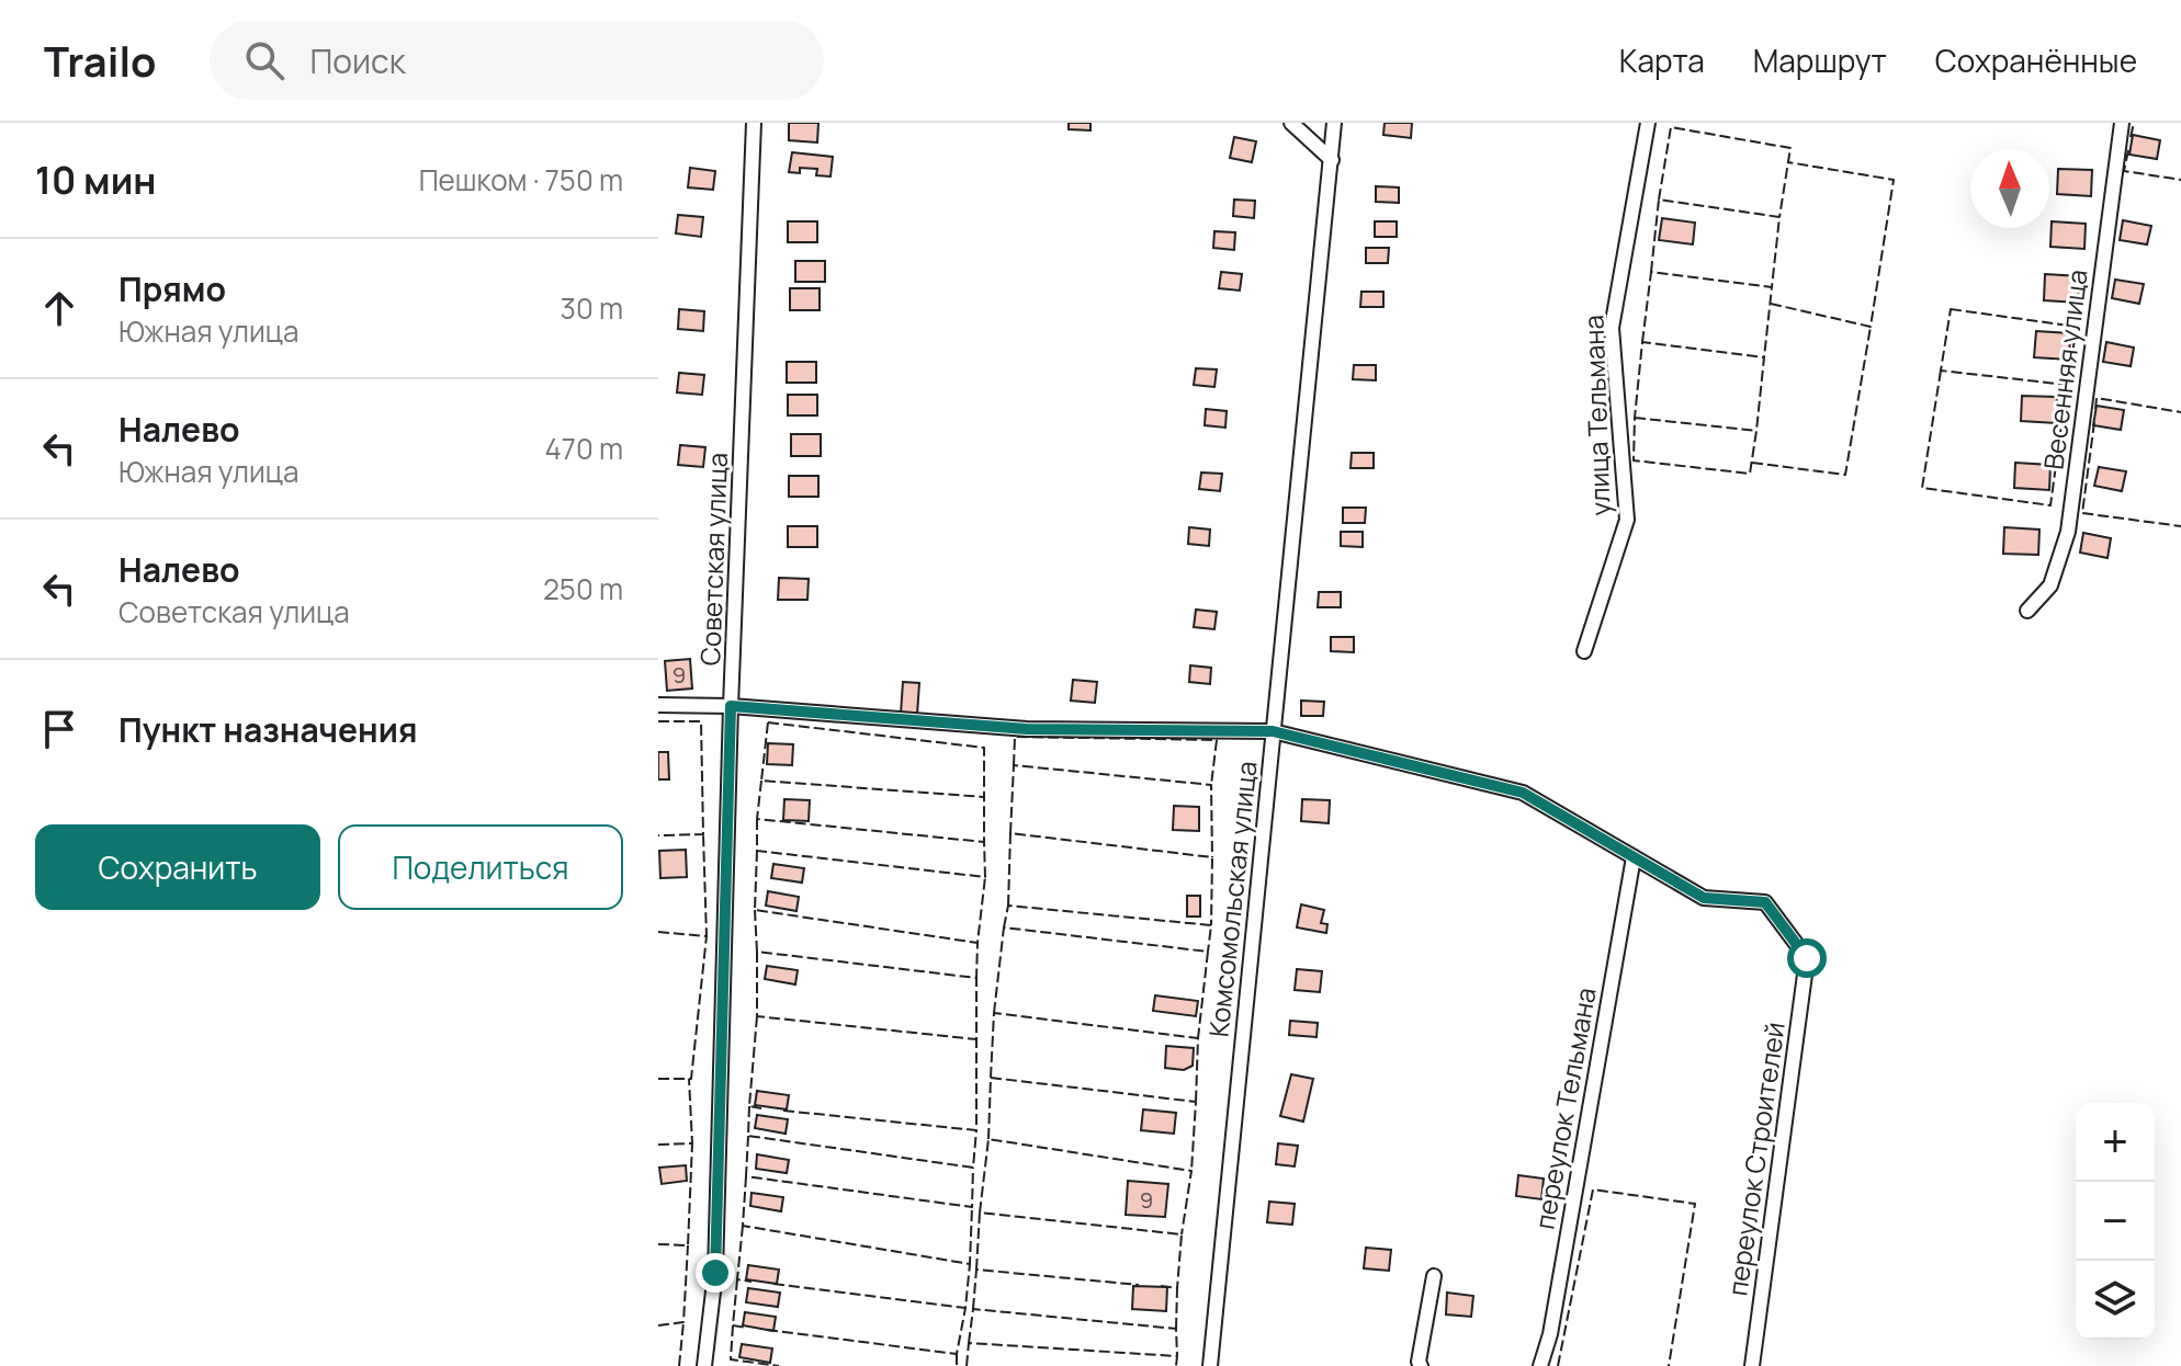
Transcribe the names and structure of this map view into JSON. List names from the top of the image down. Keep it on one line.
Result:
{"streets":{"street":["Весенняя улица","улица Тельмана","Советская улица","Комсомольская улица","переулок Тельмана","переулок Строителей"]},"crossings":[["переулок Тельмана","переулок Строителей"]],"house_numbers":["9","9"],"north":"top","page":{"header":"Trailo","search":"Поиск","nav":["Карта","Маршрут","Сохранённые"],"heading":["10 мин","Пешком · 750 m"],"list":[["Прямо","Южная улица","30 m"],["Налево","Южная улица","470 m"],["Налево","Советская улица","250 m"],"Пункт назначения"],"buttons":["Сохранить","Поделиться"],"map_buttons":["+","−"]}}
